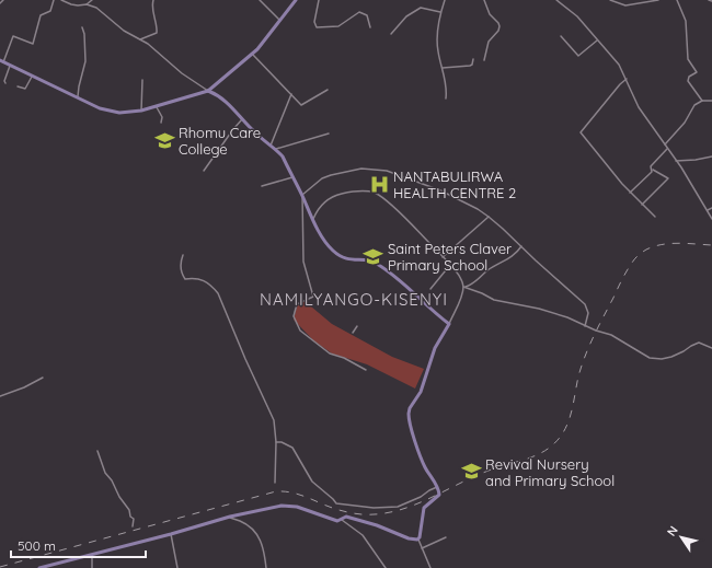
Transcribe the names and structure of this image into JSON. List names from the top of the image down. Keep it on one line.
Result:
{"districts":["NAMILYANGO-KISENYI"],"places":{"school or university":["Rhomu Care College","Saint Peters Claver Primary School","Revival Nursery and Primary School"],"hospital":["NANTABULIRWA HEALTH CENTRE 2"]},"scale_bar":"500 m","north":"top left"}
